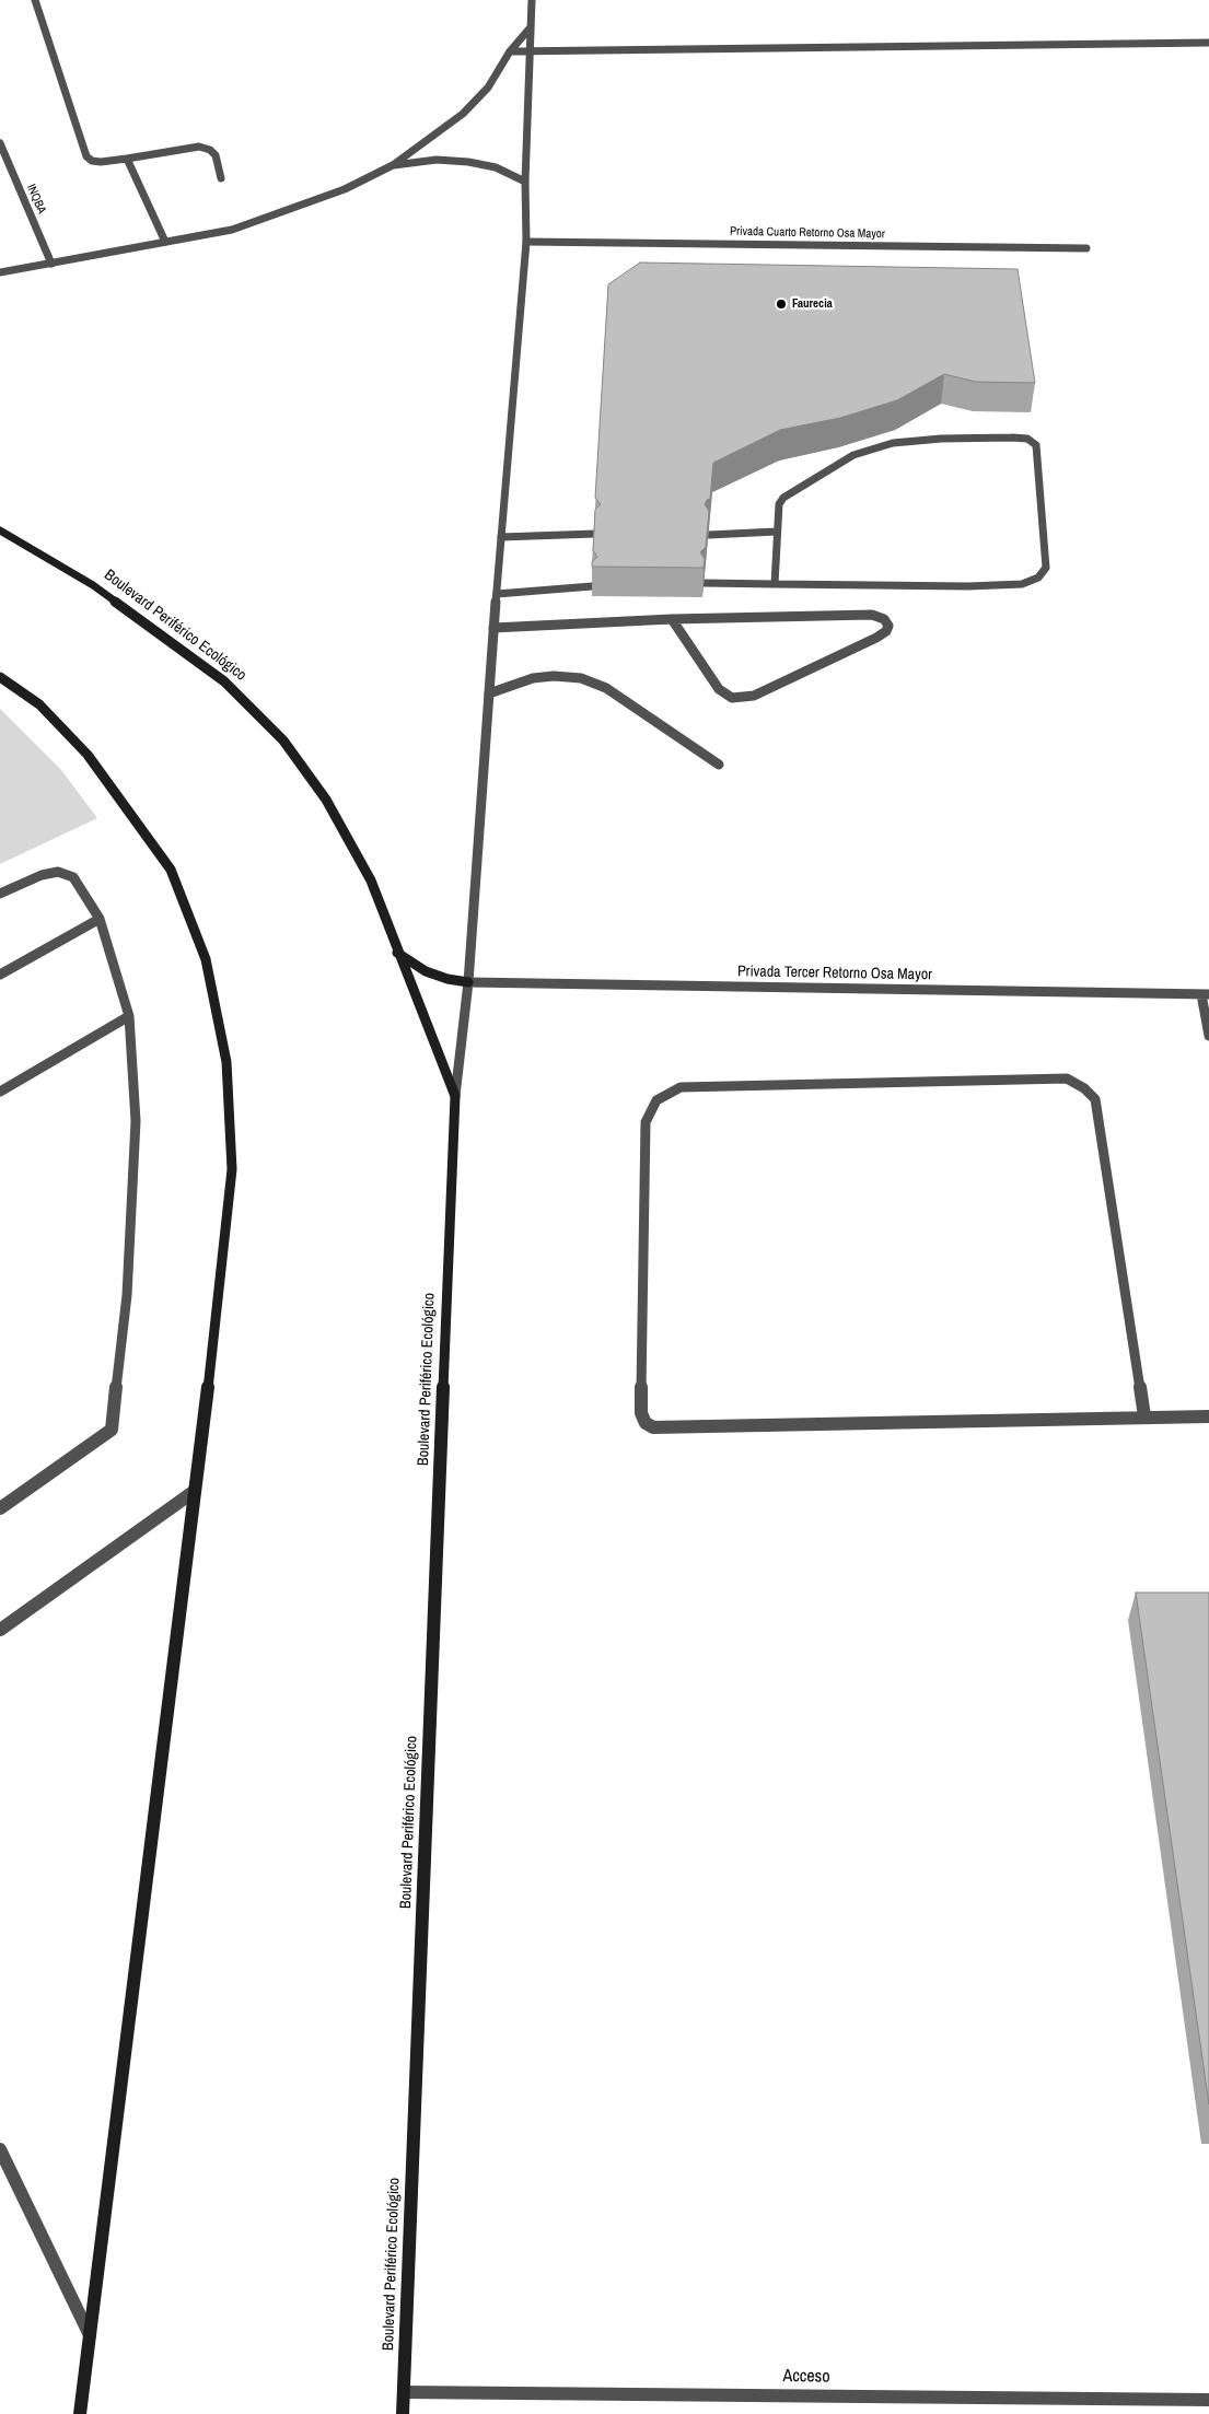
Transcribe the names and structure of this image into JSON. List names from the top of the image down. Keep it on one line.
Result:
{"streets":{"street":["INQBA","Privada Cuarto Retorno Osa Mayor","Boulevard Periférico Ecológico","Privada Tercer Retorno Osa Mayor","Acceso"]},"crossings":[["Boulevard Periférico Ecológico","Acceso"]],"places":["Faurecia"]}
